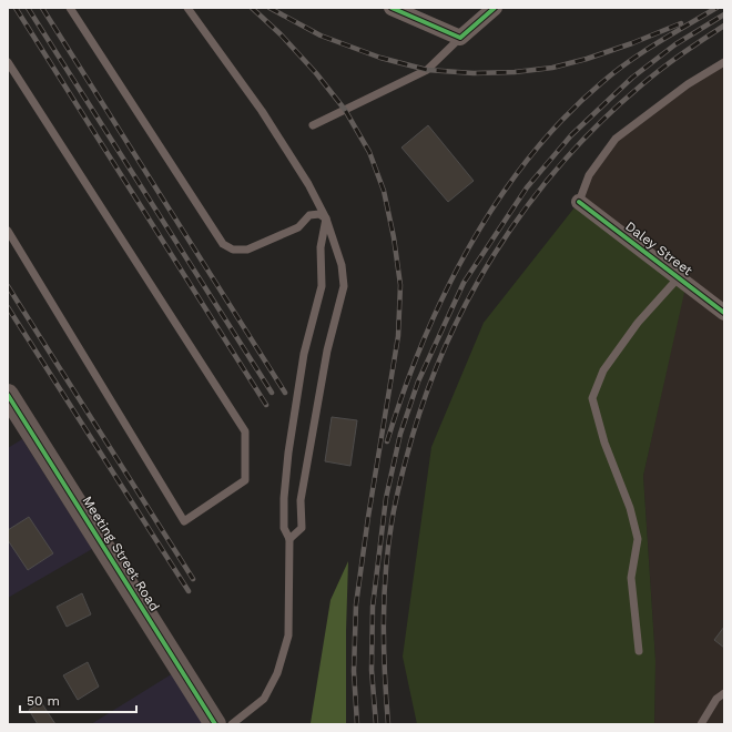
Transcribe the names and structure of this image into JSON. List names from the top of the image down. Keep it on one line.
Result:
{"streets":{"street":["Daley Street","Meeting Street Road"]},"scale_bar":"50 m"}
